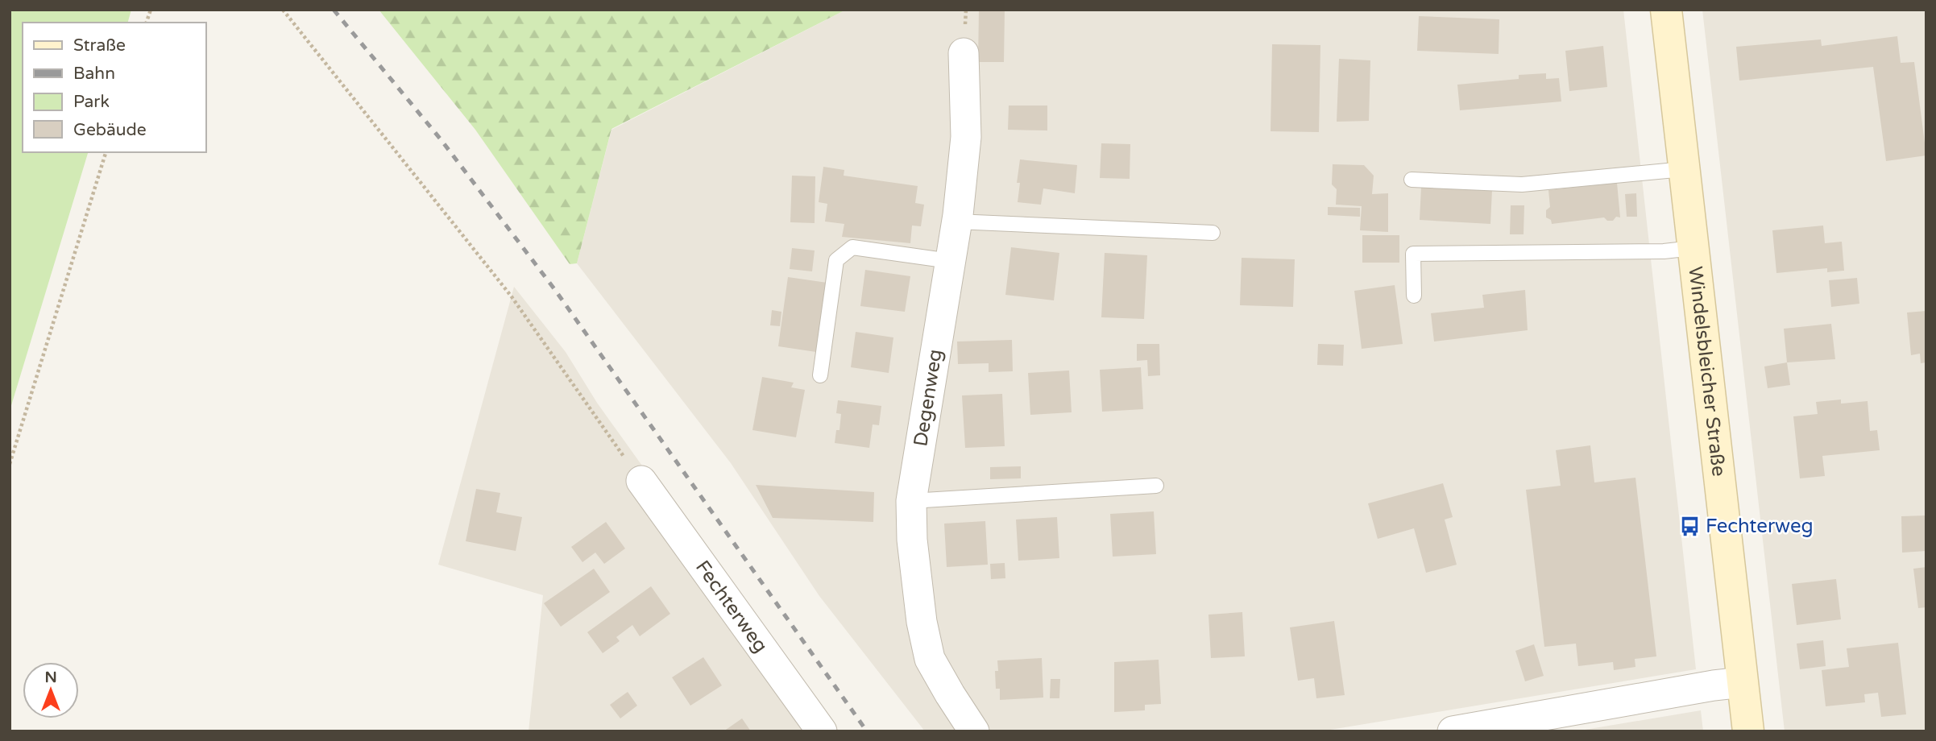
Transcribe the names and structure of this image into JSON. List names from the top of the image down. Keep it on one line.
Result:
{"streets":{"main road":["Windelsbleicher Straße"],"street":["Degenweg","Fechterweg"]},"places":{"bus stop":["Fechterweg"]},"legend":["Straße","Bahn","Park","Gebäude"],"north":"top"}
